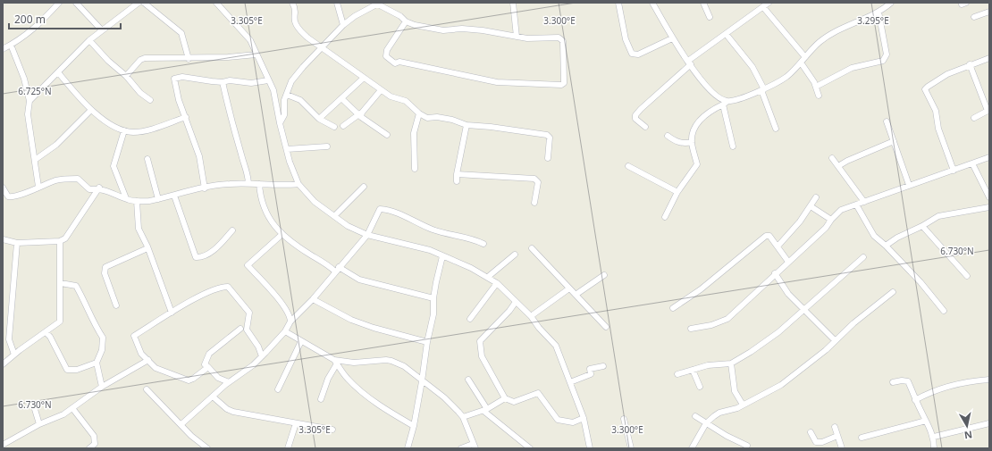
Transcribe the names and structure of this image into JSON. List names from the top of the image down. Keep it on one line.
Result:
{"scale_bar":"200 m","north":"bottom","coordinates":["3.305°E","3.300°E","3.295°E","6.725°N","6.730°N"]}
